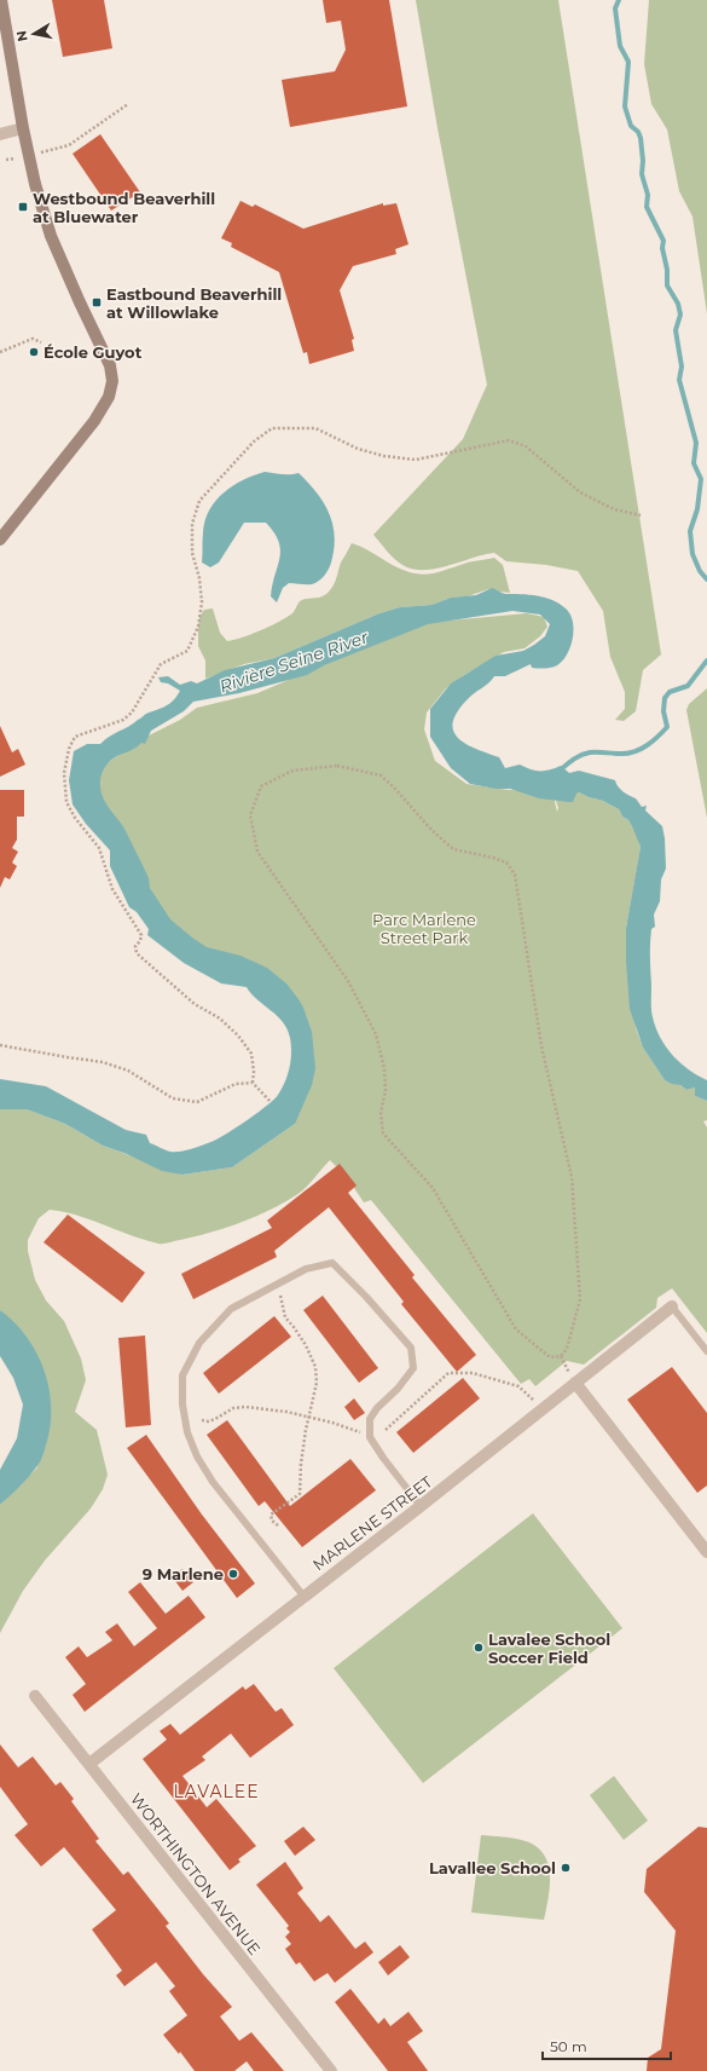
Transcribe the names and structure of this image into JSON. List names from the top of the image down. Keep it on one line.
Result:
{"streets":{"street":["MARLENE STREET","WORTHINGTON AVENUE"]},"crossings":[["MARLENE STREET","WORTHINGTON AVENUE"]],"districts":["LAVALEE"],"water":["Rivière Seine River"],"parks":["Parc Marlene Street Park"],"places":{"transit":["Westbound Beaverhill at Bluewater","Eastbound Beaverhill at Willowlake"],"other":["École Guyot","9 Marlene","Lavalee School Soccer Field","Lavallee School"]},"scale_bar":"50 m","north":"left"}
